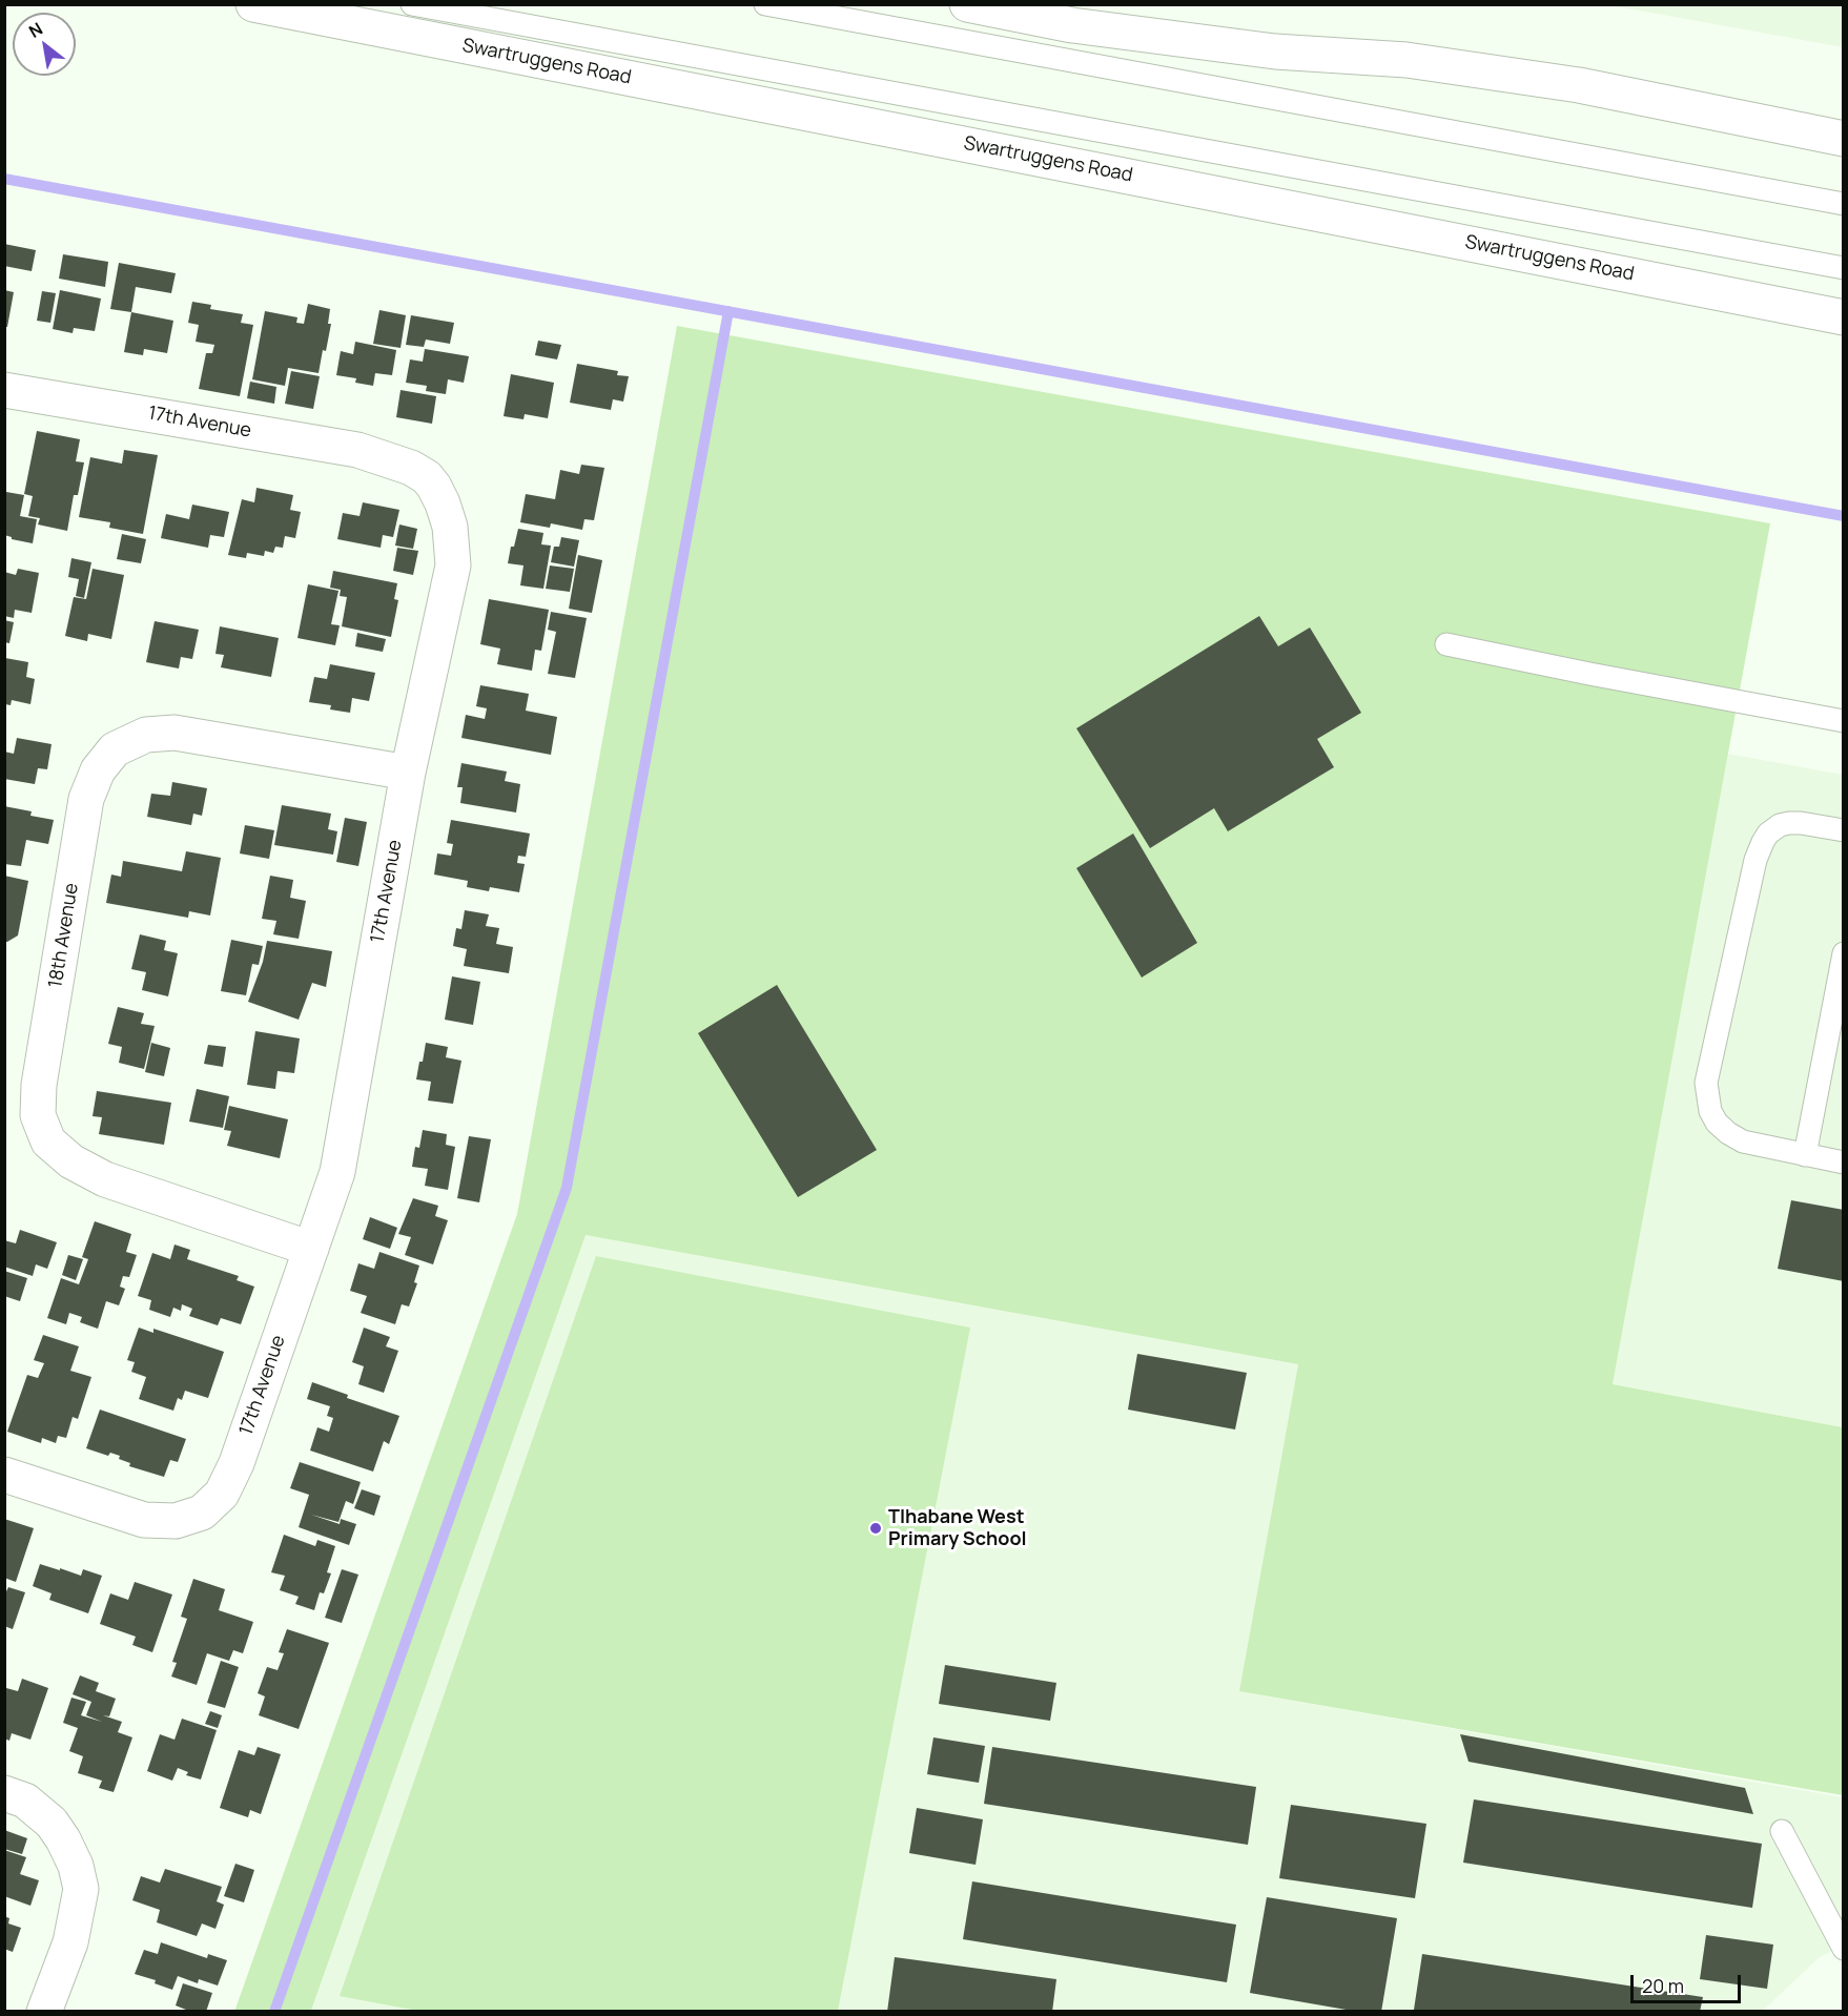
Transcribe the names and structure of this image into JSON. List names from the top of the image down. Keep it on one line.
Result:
{"streets":{"street":["Swartruggens Road","17th Avenue","18th Avenue"]},"crossings":[["17th Avenue","18th Avenue"]],"places":["Tlhabane West Primary School"],"scale_bar":"20 m","north":"top left"}
